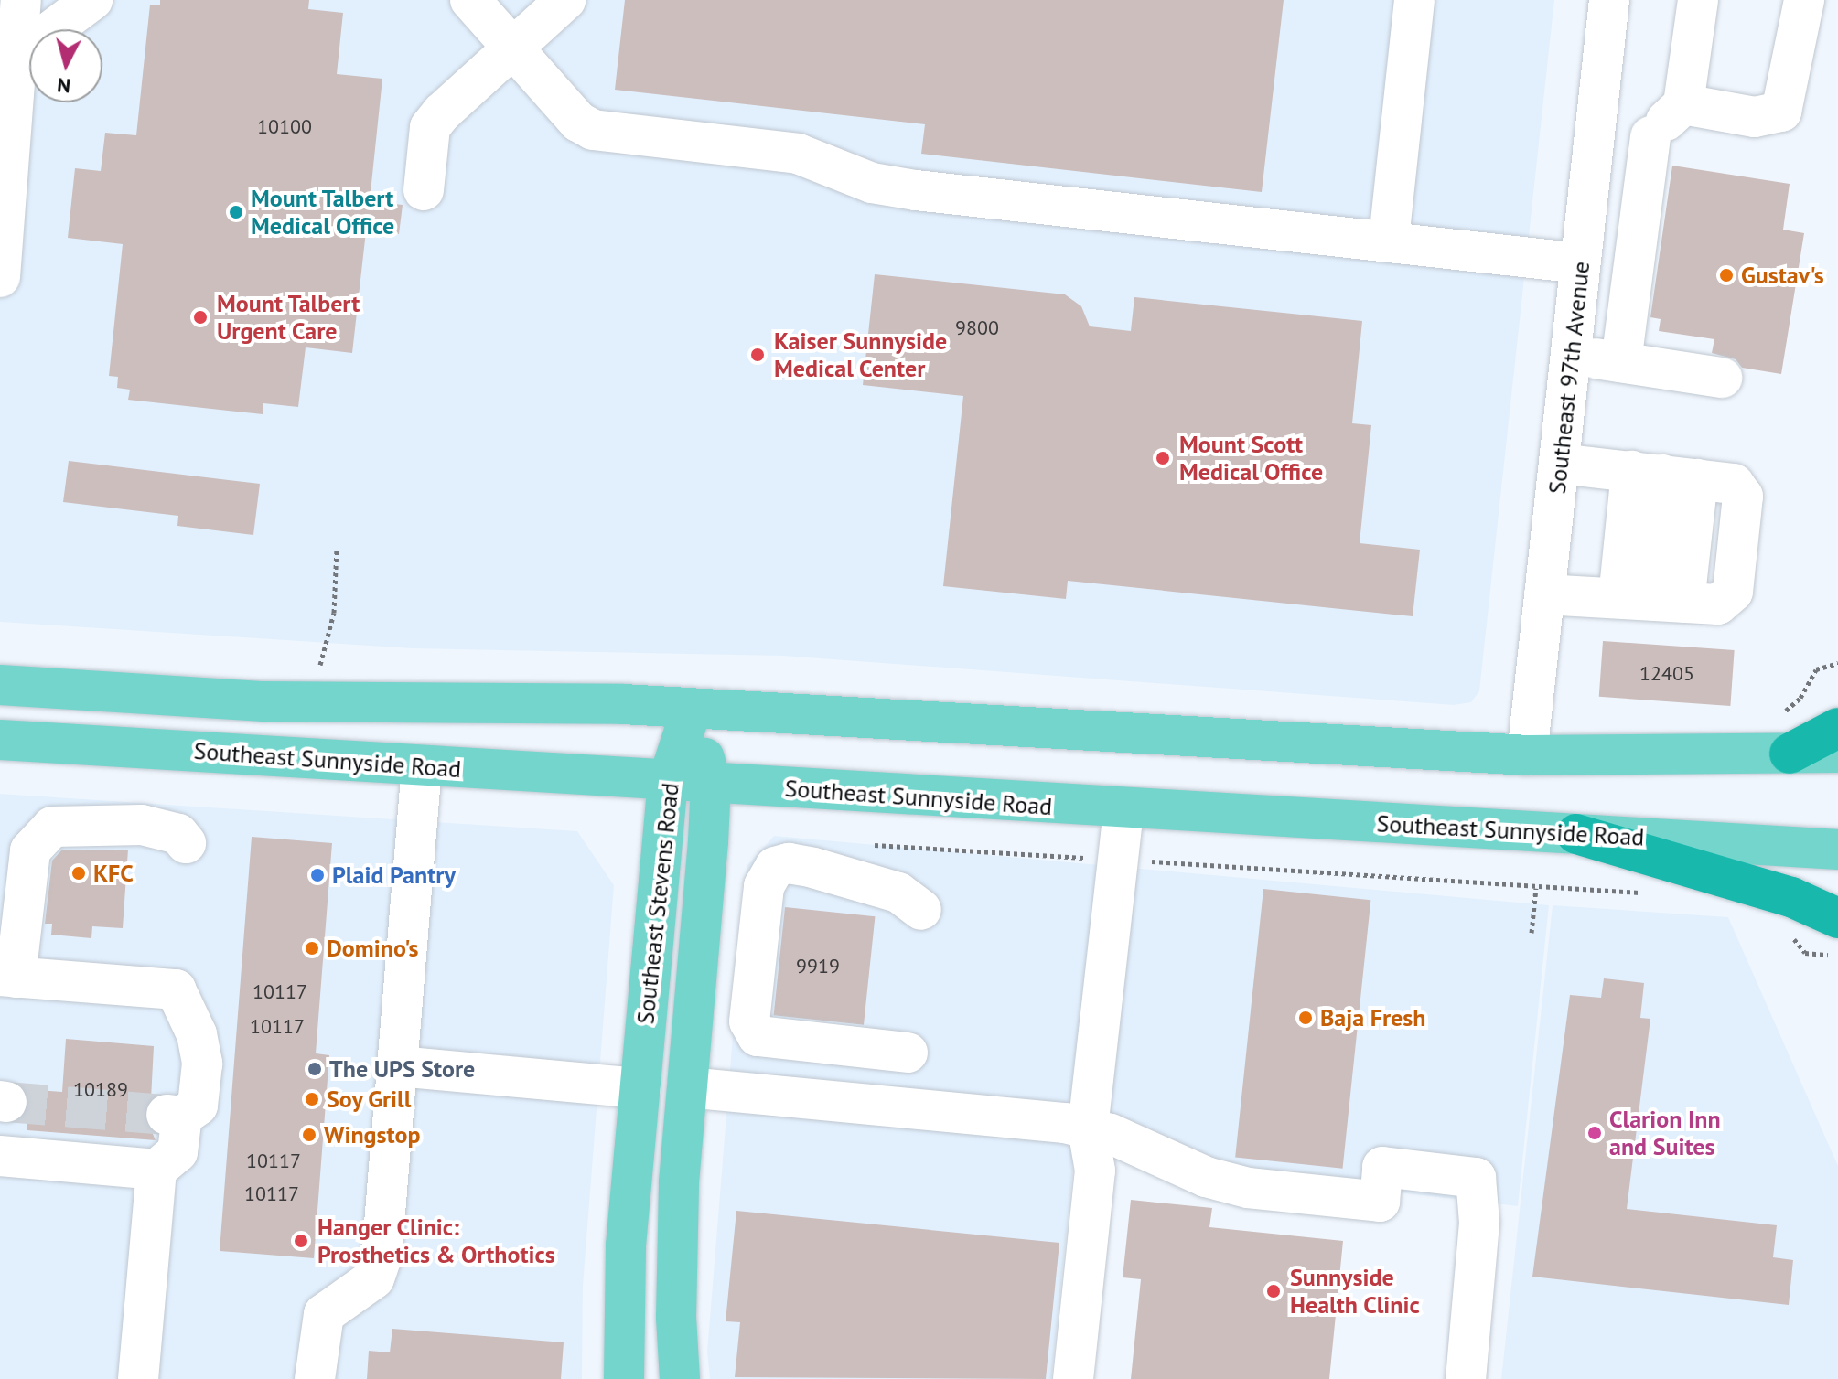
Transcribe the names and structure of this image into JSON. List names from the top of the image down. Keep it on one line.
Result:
{"streets":{"main road":["Southeast Sunnyside Road","Southeast Stevens Road"],"street":["Southeast 97th Avenue"]},"crossings":[["Southeast Sunnyside Road","Southeast Stevens Road"]],"places":["Mount Talbert Medical Office","Gustav's","Mount Talbert Urgent Care","Kaiser Sunnyside Medical Center","Mount Scott Medical Office","KFC","Plaid Pantry","Domino's","Baja Fresh","The UPS Store","Soy Grill","Clarion Inn and Suites","Wingstop","Hanger Clinic: Prosthetics & Orthotics","Sunnyside Health Clinic"],"house_numbers":["10100","9800","12405","9919","10117","10117","10189","10117","10117"],"north":"bottom"}
